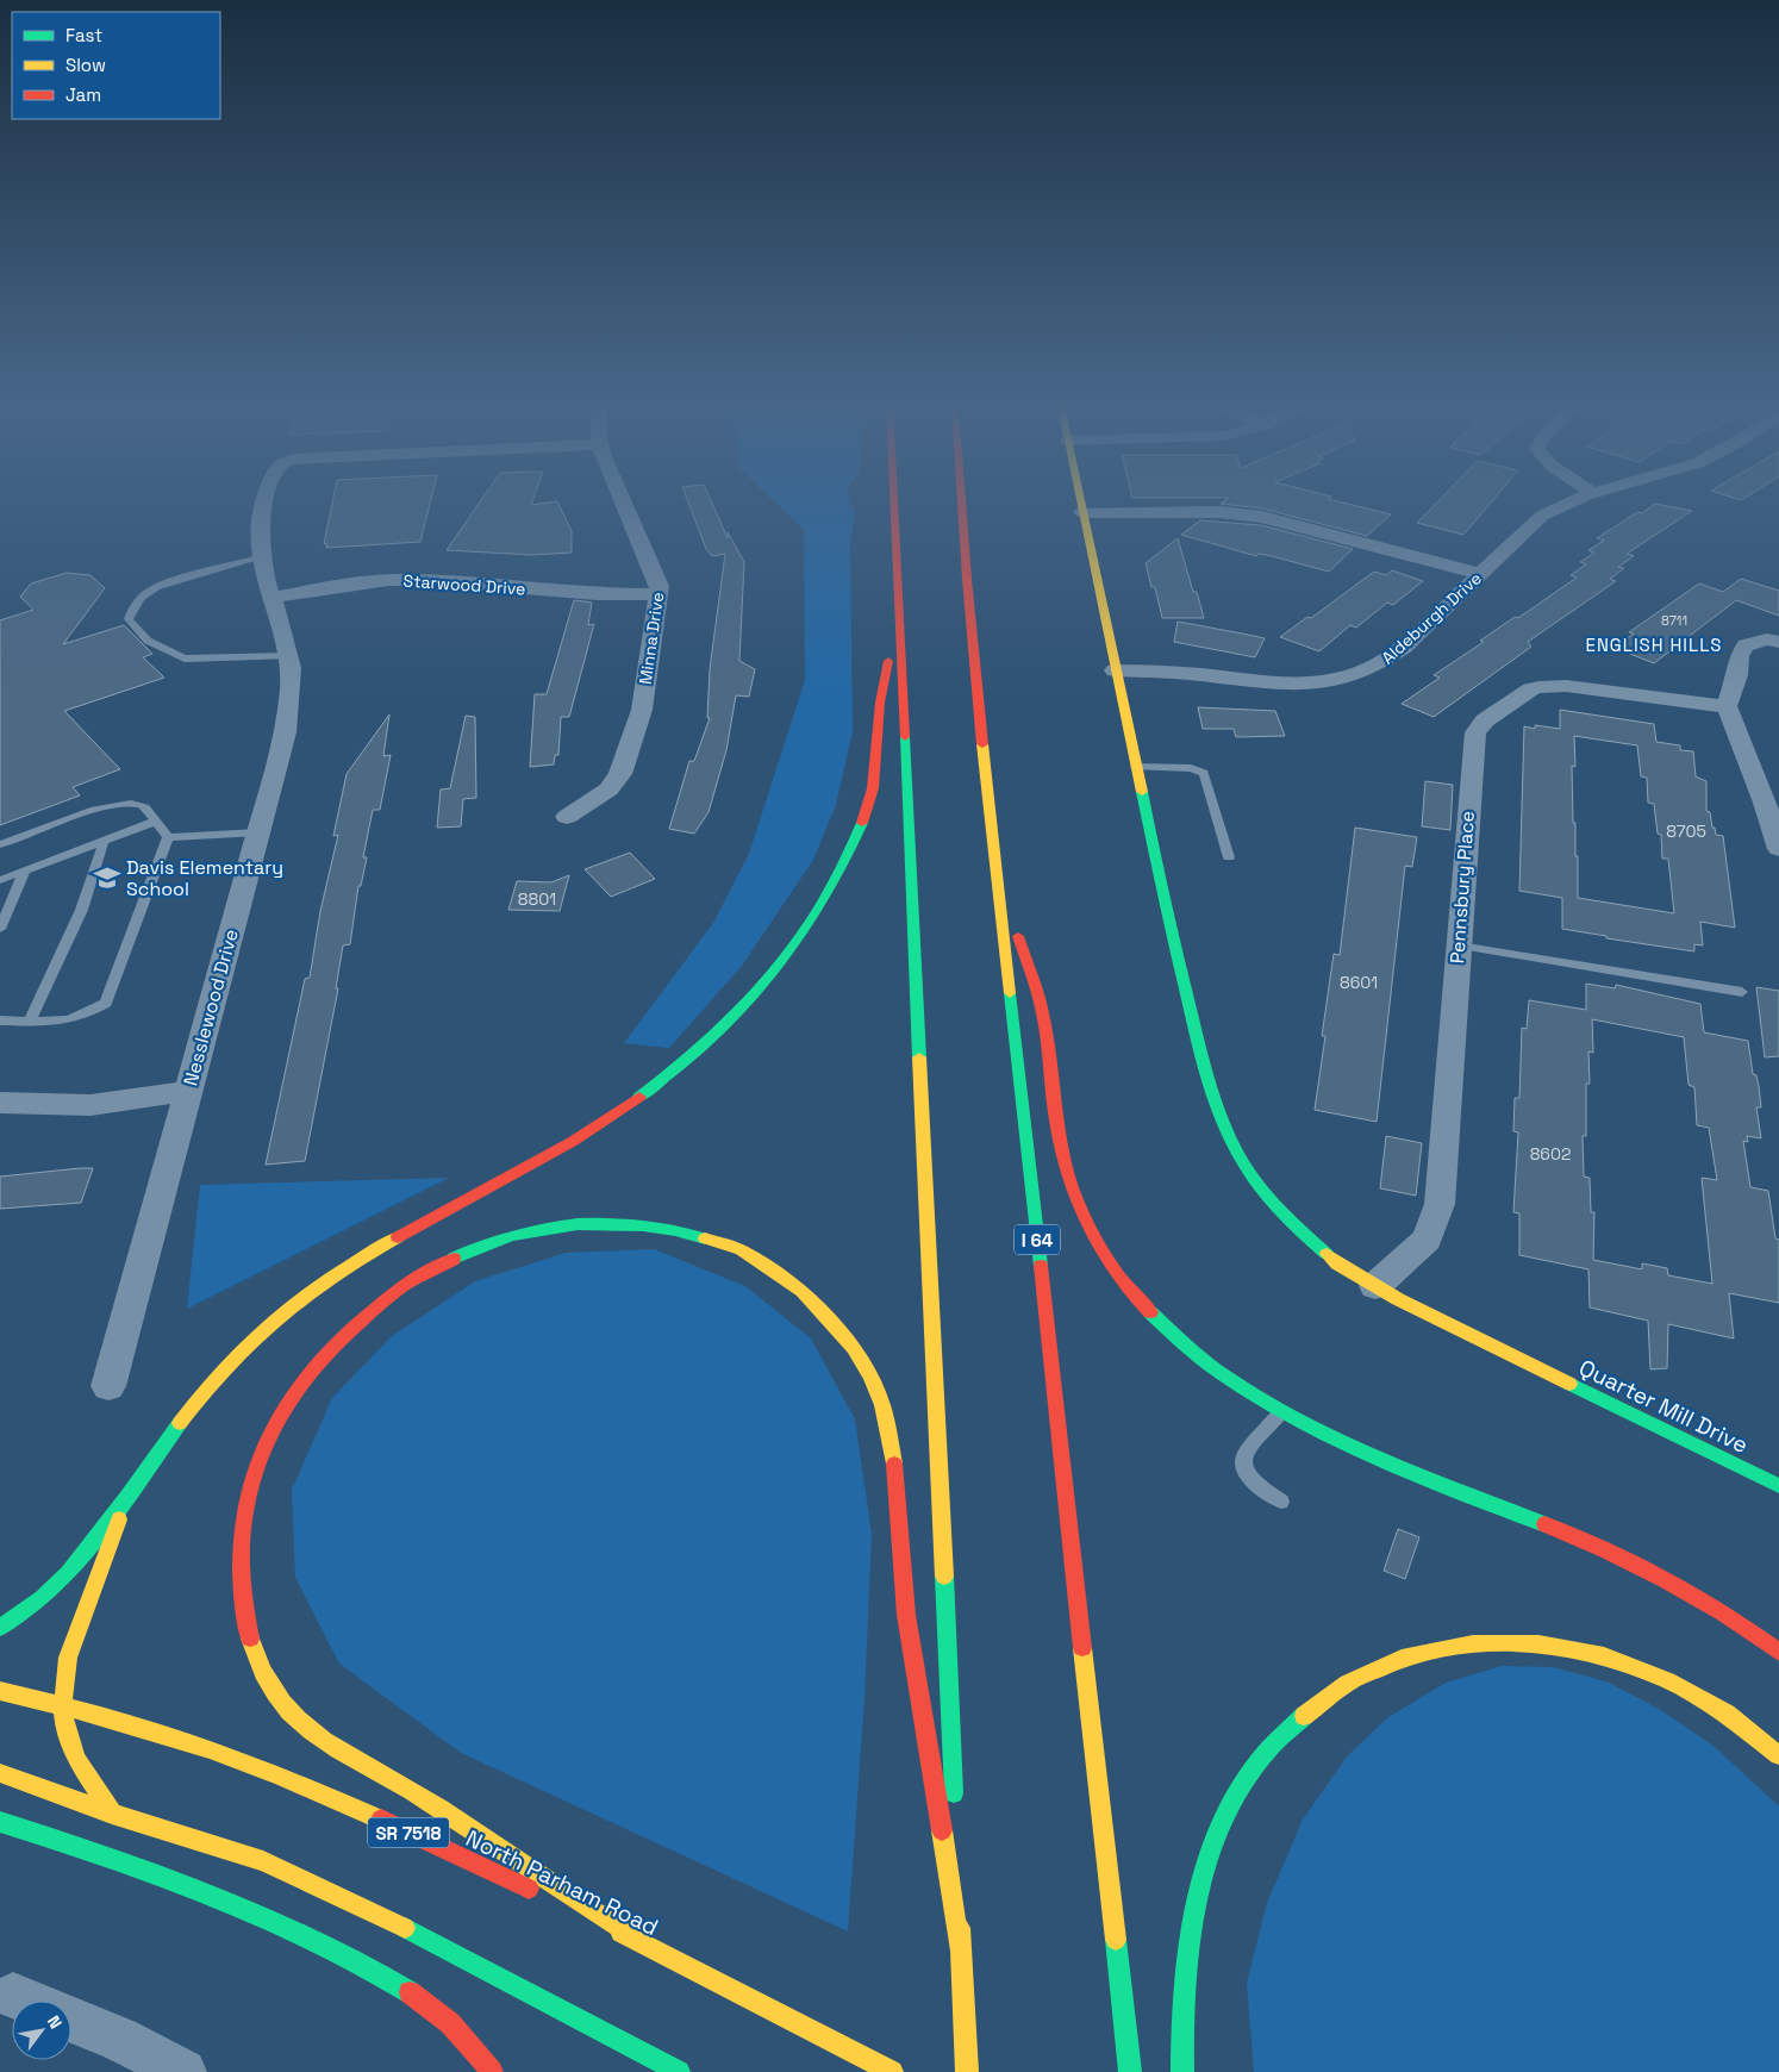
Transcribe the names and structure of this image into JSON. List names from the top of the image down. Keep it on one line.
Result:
{"streets":{"main road":["I 64","Quarter Mill Drive","SR 7518","North Parham Road"],"street":["Starwood Drive","Aldeburgh Drive","Minna Drive","Pennsbury Place","Nesslewood Drive"]},"crossings":[["Starwood Drive","Minna Drive"],["Starwood Drive","Nesslewood Drive"],["Aldeburgh Drive","Quarter Mill Drive"],["Pennsbury Place","Quarter Mill Drive"]],"districts":["ENGLISH HILLS"],"places":{"school or university":["Davis Elementary School"]},"house_numbers":["8711","8705","8801","8601","8602"],"legend":["Fast","Slow","Jam"],"north":"top right"}
